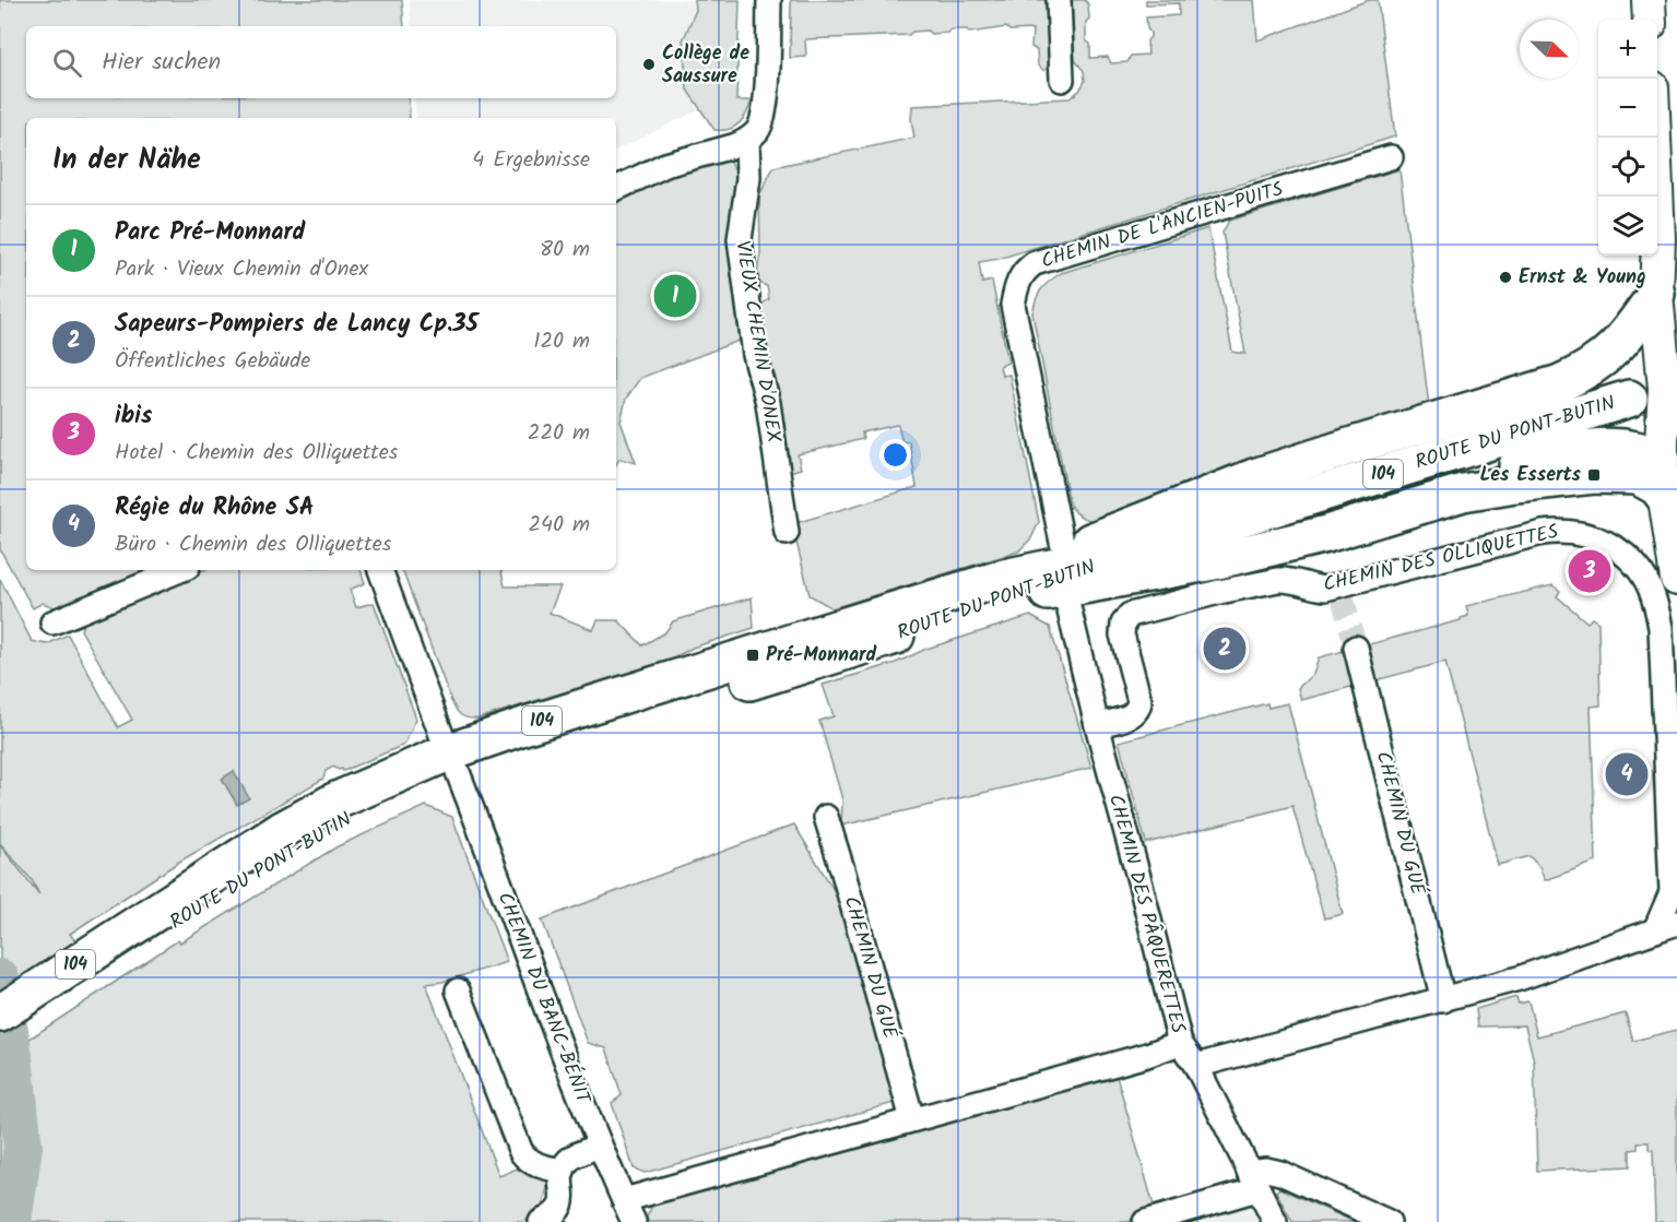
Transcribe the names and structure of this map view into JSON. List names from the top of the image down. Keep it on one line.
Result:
{"streets":{"main road":["ROUTE DU PONT-BUTIN","104"],"street":["CHEMIN DE L'ANCIEN-PUITS","VIEUX CHEMIN D'ONEX","CHEMIN DES OLLIQUETTES","CHEMIN DU GUÉ","CHEMIN DES PÂQUERETTES","CHEMIN DU BANC-BÉNIT"]},"crossings":[["ROUTE DU PONT-BUTIN","CHEMIN DU BANC-BÉNIT"],["CHEMIN DES OLLIQUETTES","CHEMIN DES PÂQUERETTES"]],"places":{"other":["Collège de Saussure","Ernst & Young"],"transit":["Les Esserts","Pré-Monnard"]},"north":"bottom right","page":{"map_buttons":["+","−"],"search":"Hier suchen","heading":["In der Nähe","4 Ergebnisse"],"list":[{"mark":"1","name":"Parc Pré-Monnard","note":"Park · Vieux Chemin d'Onex","value":"80 m"},{"mark":"2","name":"Sapeurs-Pompiers de Lancy Cp.35","note":"Öffentliches Gebäude","value":"120 m"},{"mark":"3","name":"ibis","note":"Hotel · Chemin des Olliquettes","value":"220 m"},{"mark":"4","name":"Régie du Rhône SA","note":"Büro · Chemin des Olliquettes","value":"240 m"}],"pins":["1","3","2","4"]}}
